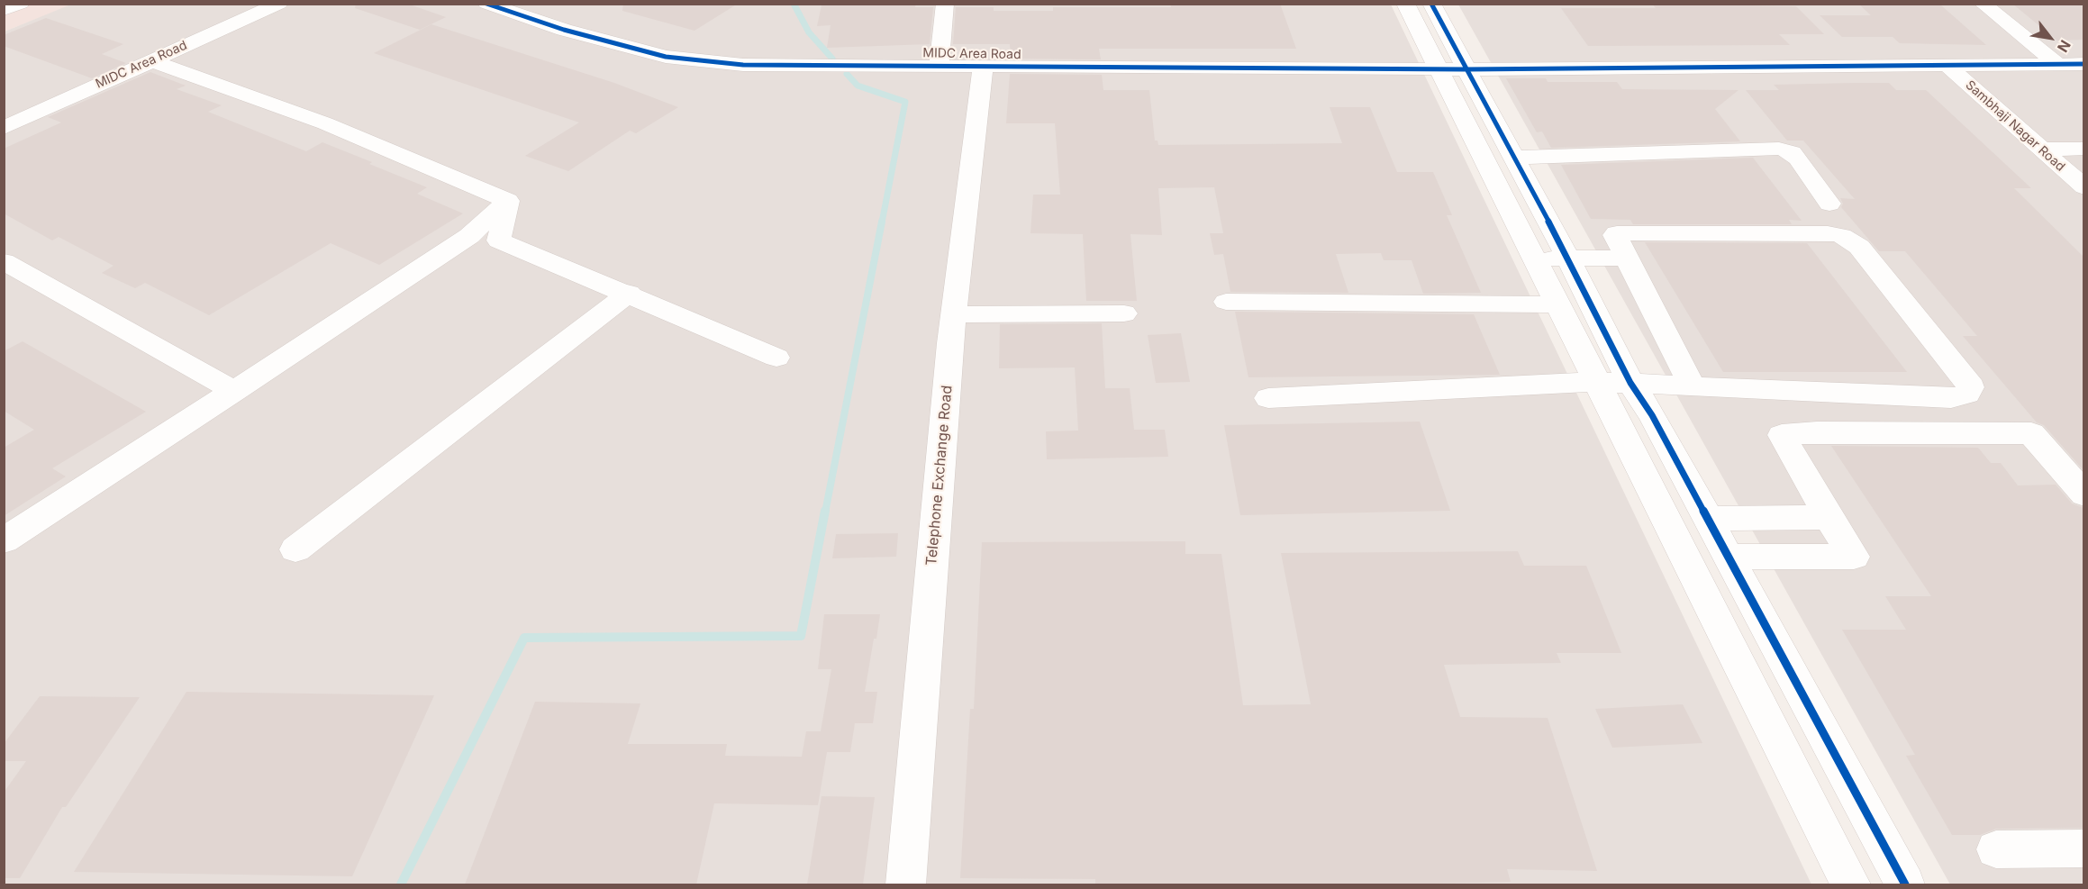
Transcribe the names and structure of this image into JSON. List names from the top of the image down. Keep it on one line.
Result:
{"streets":{"street":["MIDC Area Road","Sambhaji Nagar Road","Telephone Exchange Road"]},"crossings":[["MIDC Area Road","Sambhaji Nagar Road"],["MIDC Area Road","Telephone Exchange Road"]],"north":"bottom right"}
